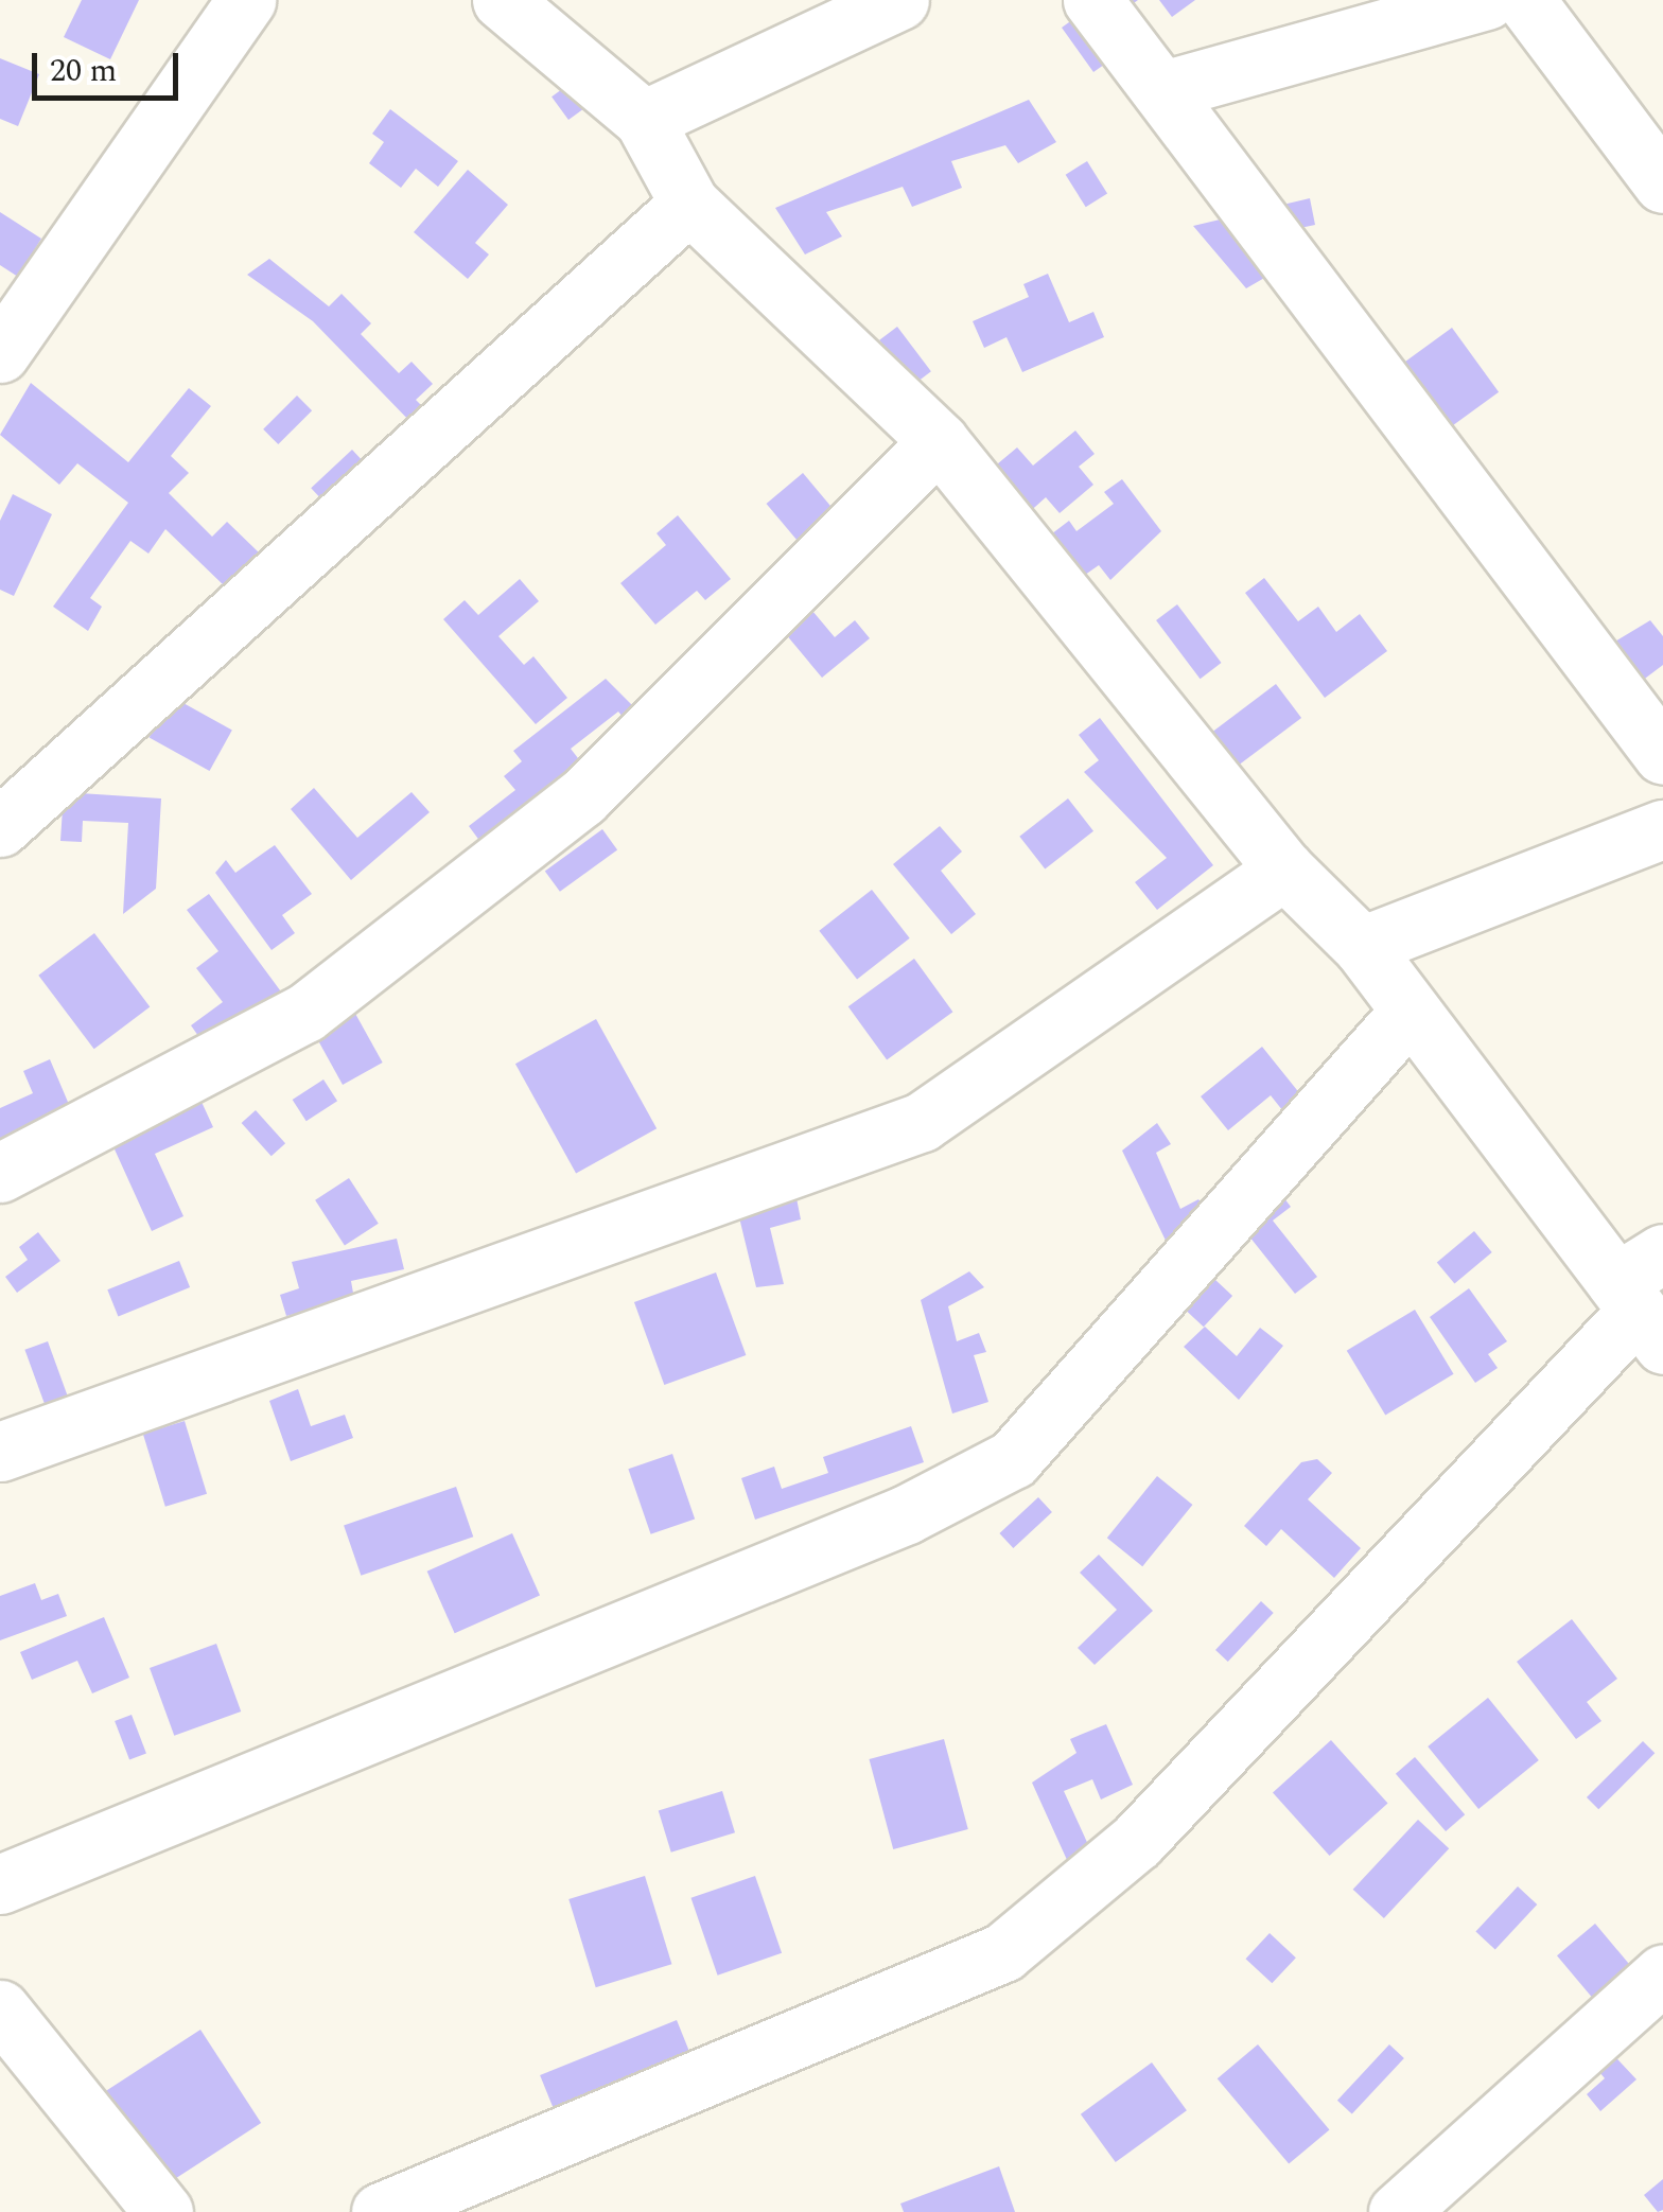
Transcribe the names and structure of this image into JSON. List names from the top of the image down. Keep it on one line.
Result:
{"scale_bar":"20 m"}
